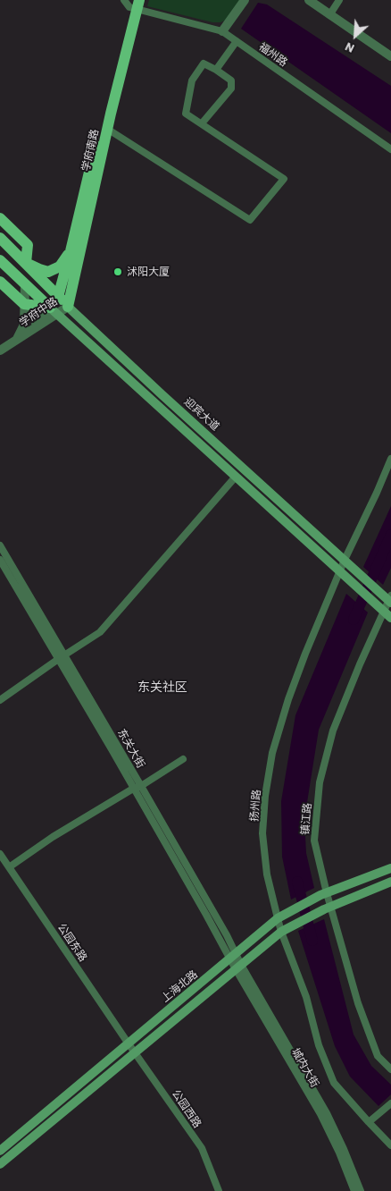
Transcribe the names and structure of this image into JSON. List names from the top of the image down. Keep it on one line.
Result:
{"streets":{"main road":["学府南路","迎宾大道","上海北路"],"street":["福州路","学府中路","东关大街","扬州路","镇江路","公园东路","城内大街","公园西路"]},"crossings":[["福州路","学府南路"],["学府南路","学府中路"],["学府南路","迎宾大道"],["学府中路","迎宾大道"],["迎宾大道","扬州路"],["迎宾大道","镇江路"],["东关大街","上海北路"],["东关大街","城内大街"],["扬州路","上海北路"],["镇江路","上海北路"],["公园东路","上海北路"],["公园东路","公园西路"],["上海北路","城内大街"],["上海北路","公园西路"]],"districts":["东关社区"],"places":["沭阳大厦"],"north":"bottom left"}
